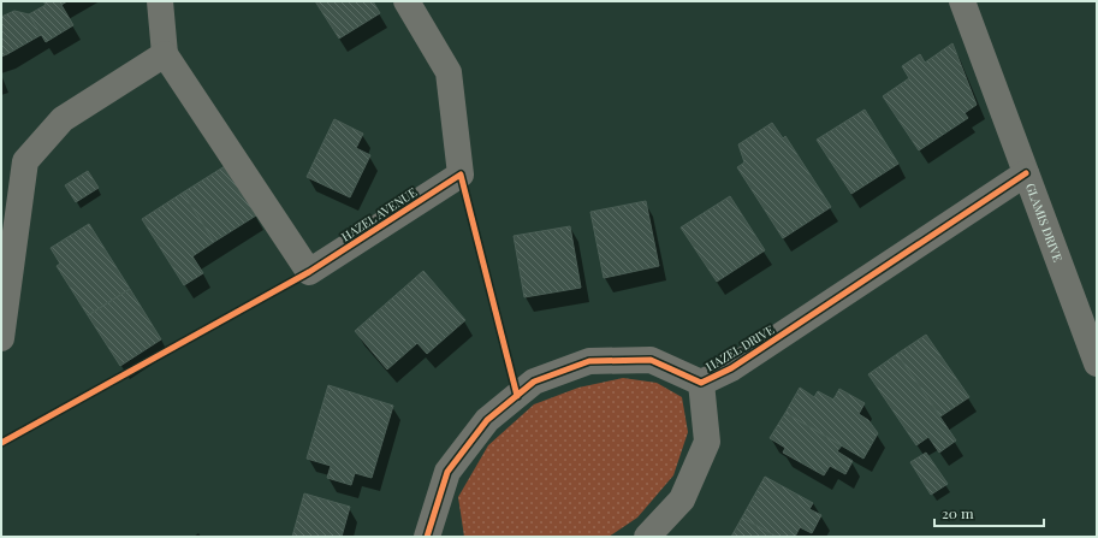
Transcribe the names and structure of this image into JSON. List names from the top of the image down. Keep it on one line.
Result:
{"streets":{"street":["HAZEL AVENUE","GLAMIS DRIVE","HAZEL DRIVE"]},"crossings":[["GLAMIS DRIVE","HAZEL DRIVE"]],"scale_bar":"20 m"}
